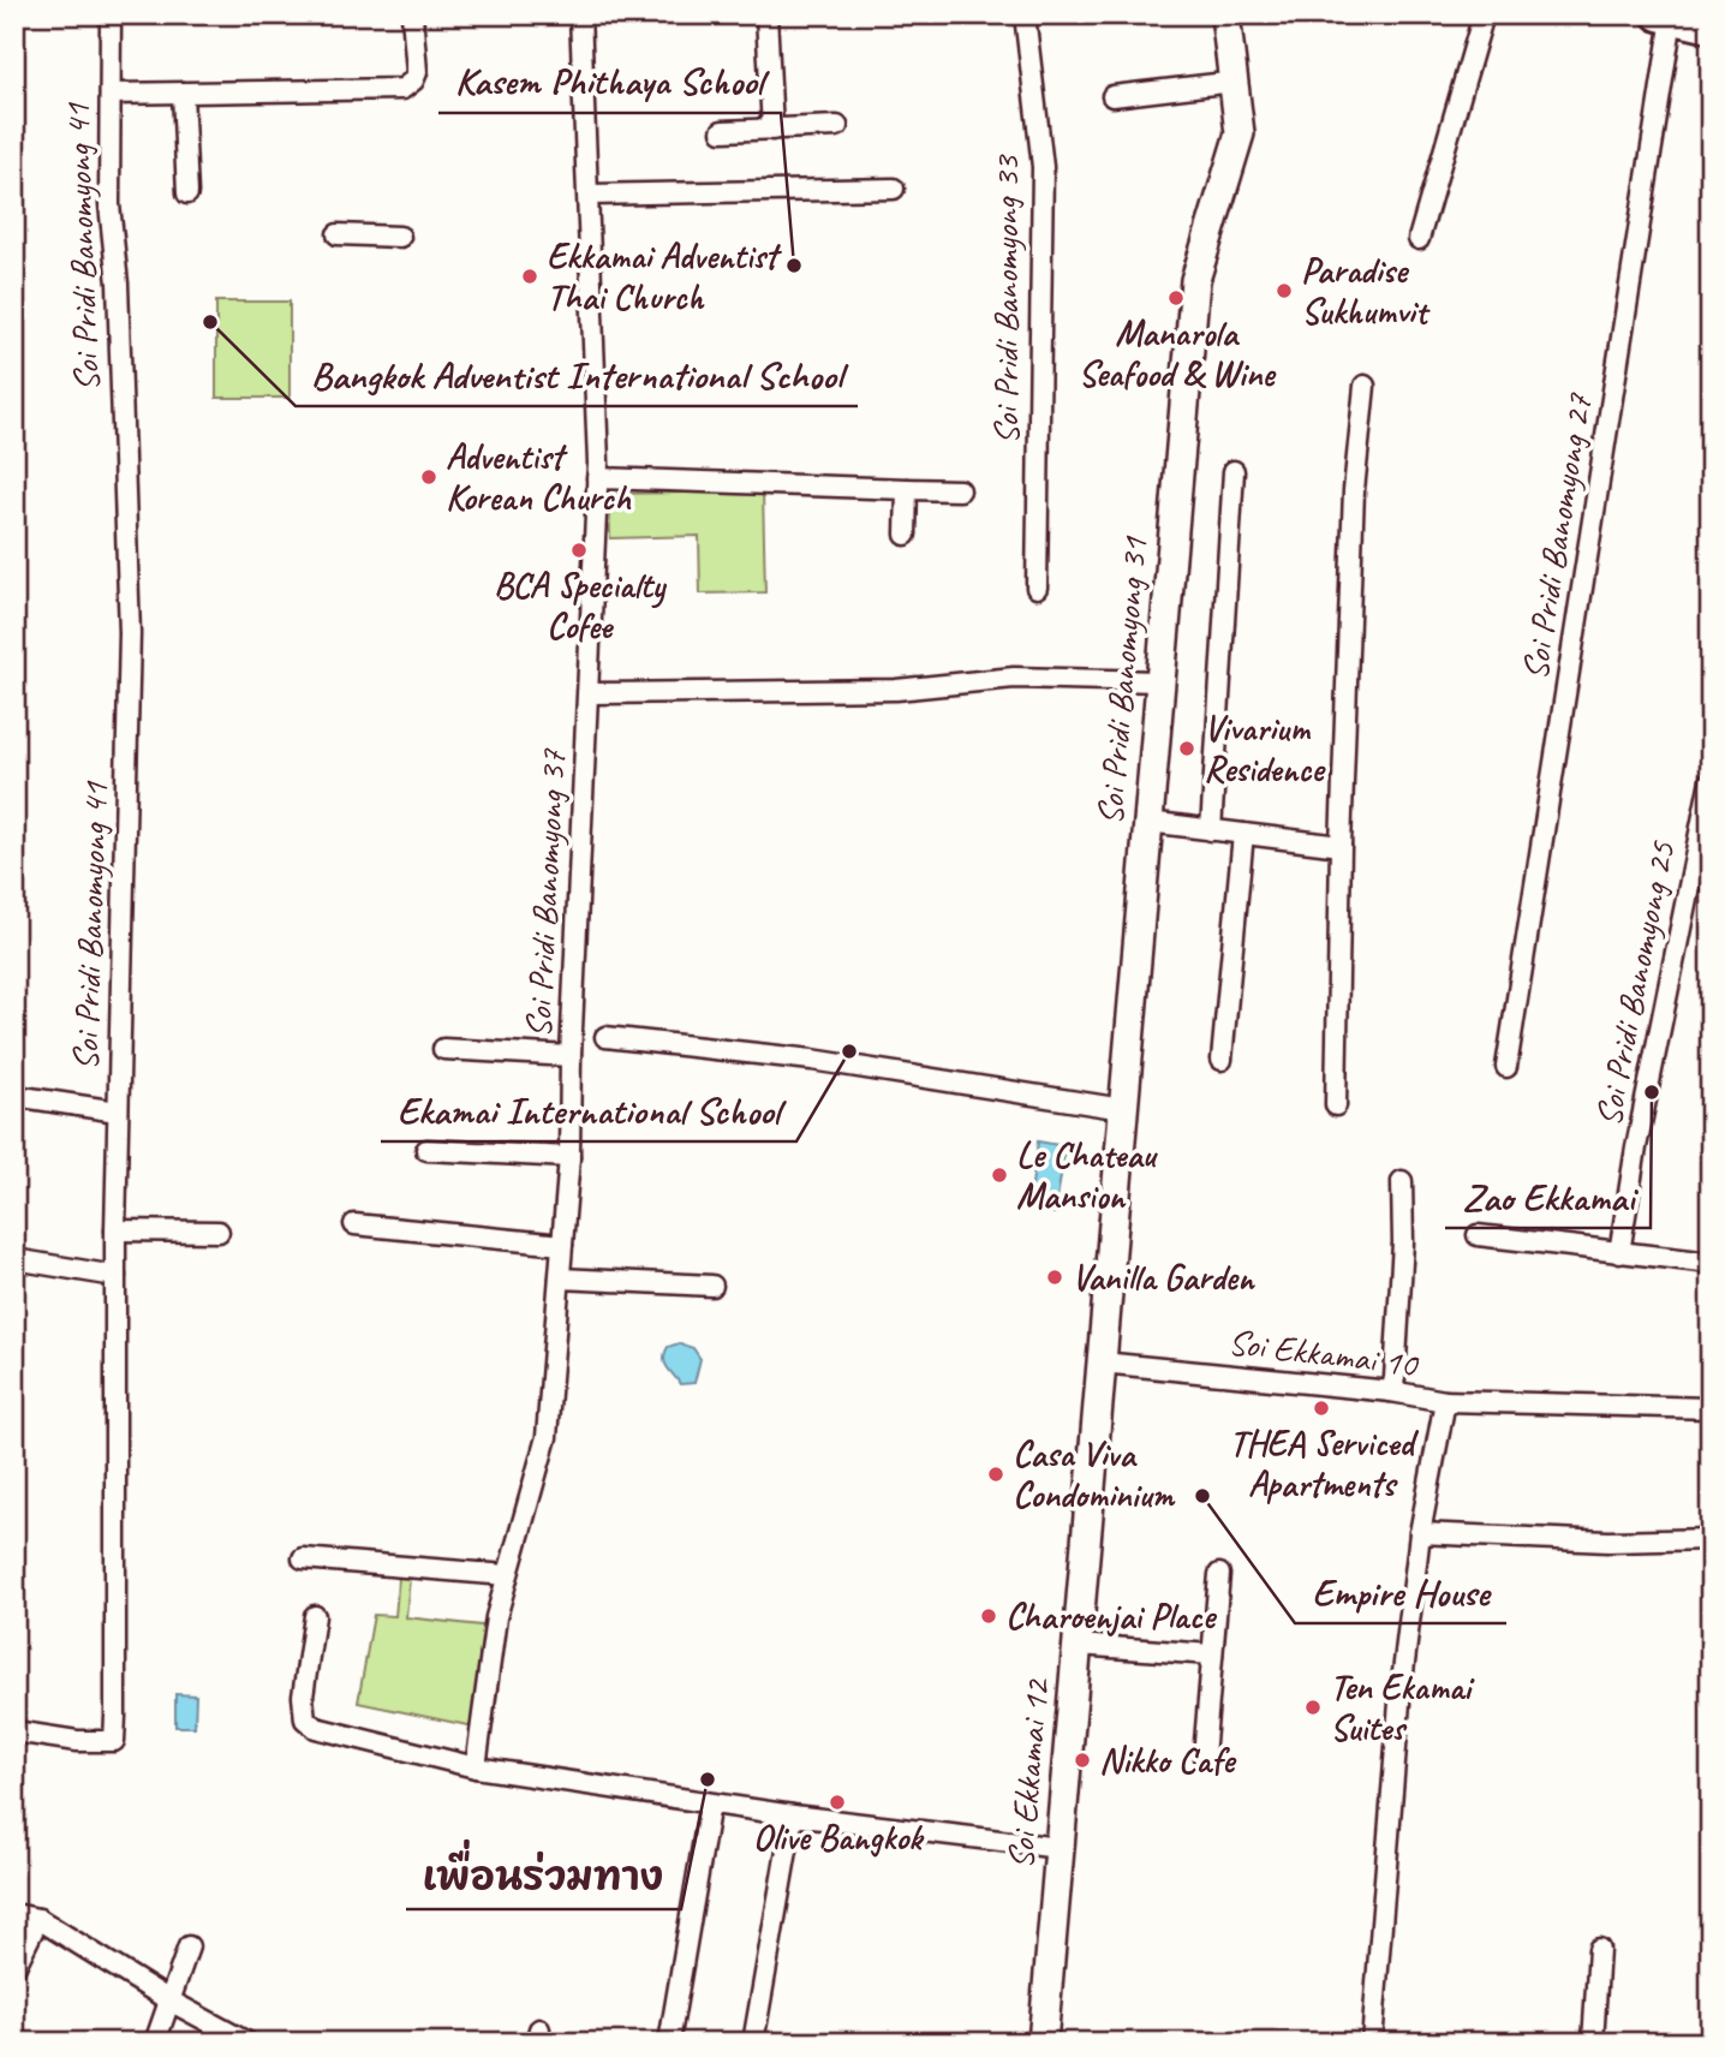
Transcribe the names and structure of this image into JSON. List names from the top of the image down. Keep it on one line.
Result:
{"streets":{"street":["Soi Pridi Banomyong 41","Soi Pridi Banomyong 33","Soi Pridi Banomyong 27","Soi Pridi Banomyong 31","Soi Pridi Banomyong 37","Soi Pridi Banomyong 25","Soi Ekkamai 10","Soi Ekkamai 12"]},"crossings":[["Soi Pridi Banomyong 31","Soi Ekkamai 10"],["Soi Pridi Banomyong 31","Soi Ekkamai 12"],["Soi Ekkamai 10","Soi Ekkamai 12"]],"places":["Kasem Phithaya School","Ekkamai Adventist Thai Church","Paradise Sukhumvit","Manarola Seafood & Wine","Bangkok Adventist International School","Adventist Korean Church","BCA Specialty Cofee","Vivarium Residence","Ekamai International School","Zao Ekkamai","Le Chateau Mansion","Vanilla Garden","THEA Serviced Apartments","Casa Viva Condominium","Empire House","Charoenjai Place","Ten Ekamai Suites","Nikko Cafe","เพื่อนร่วมทาง","Olive Bangkok"]}
